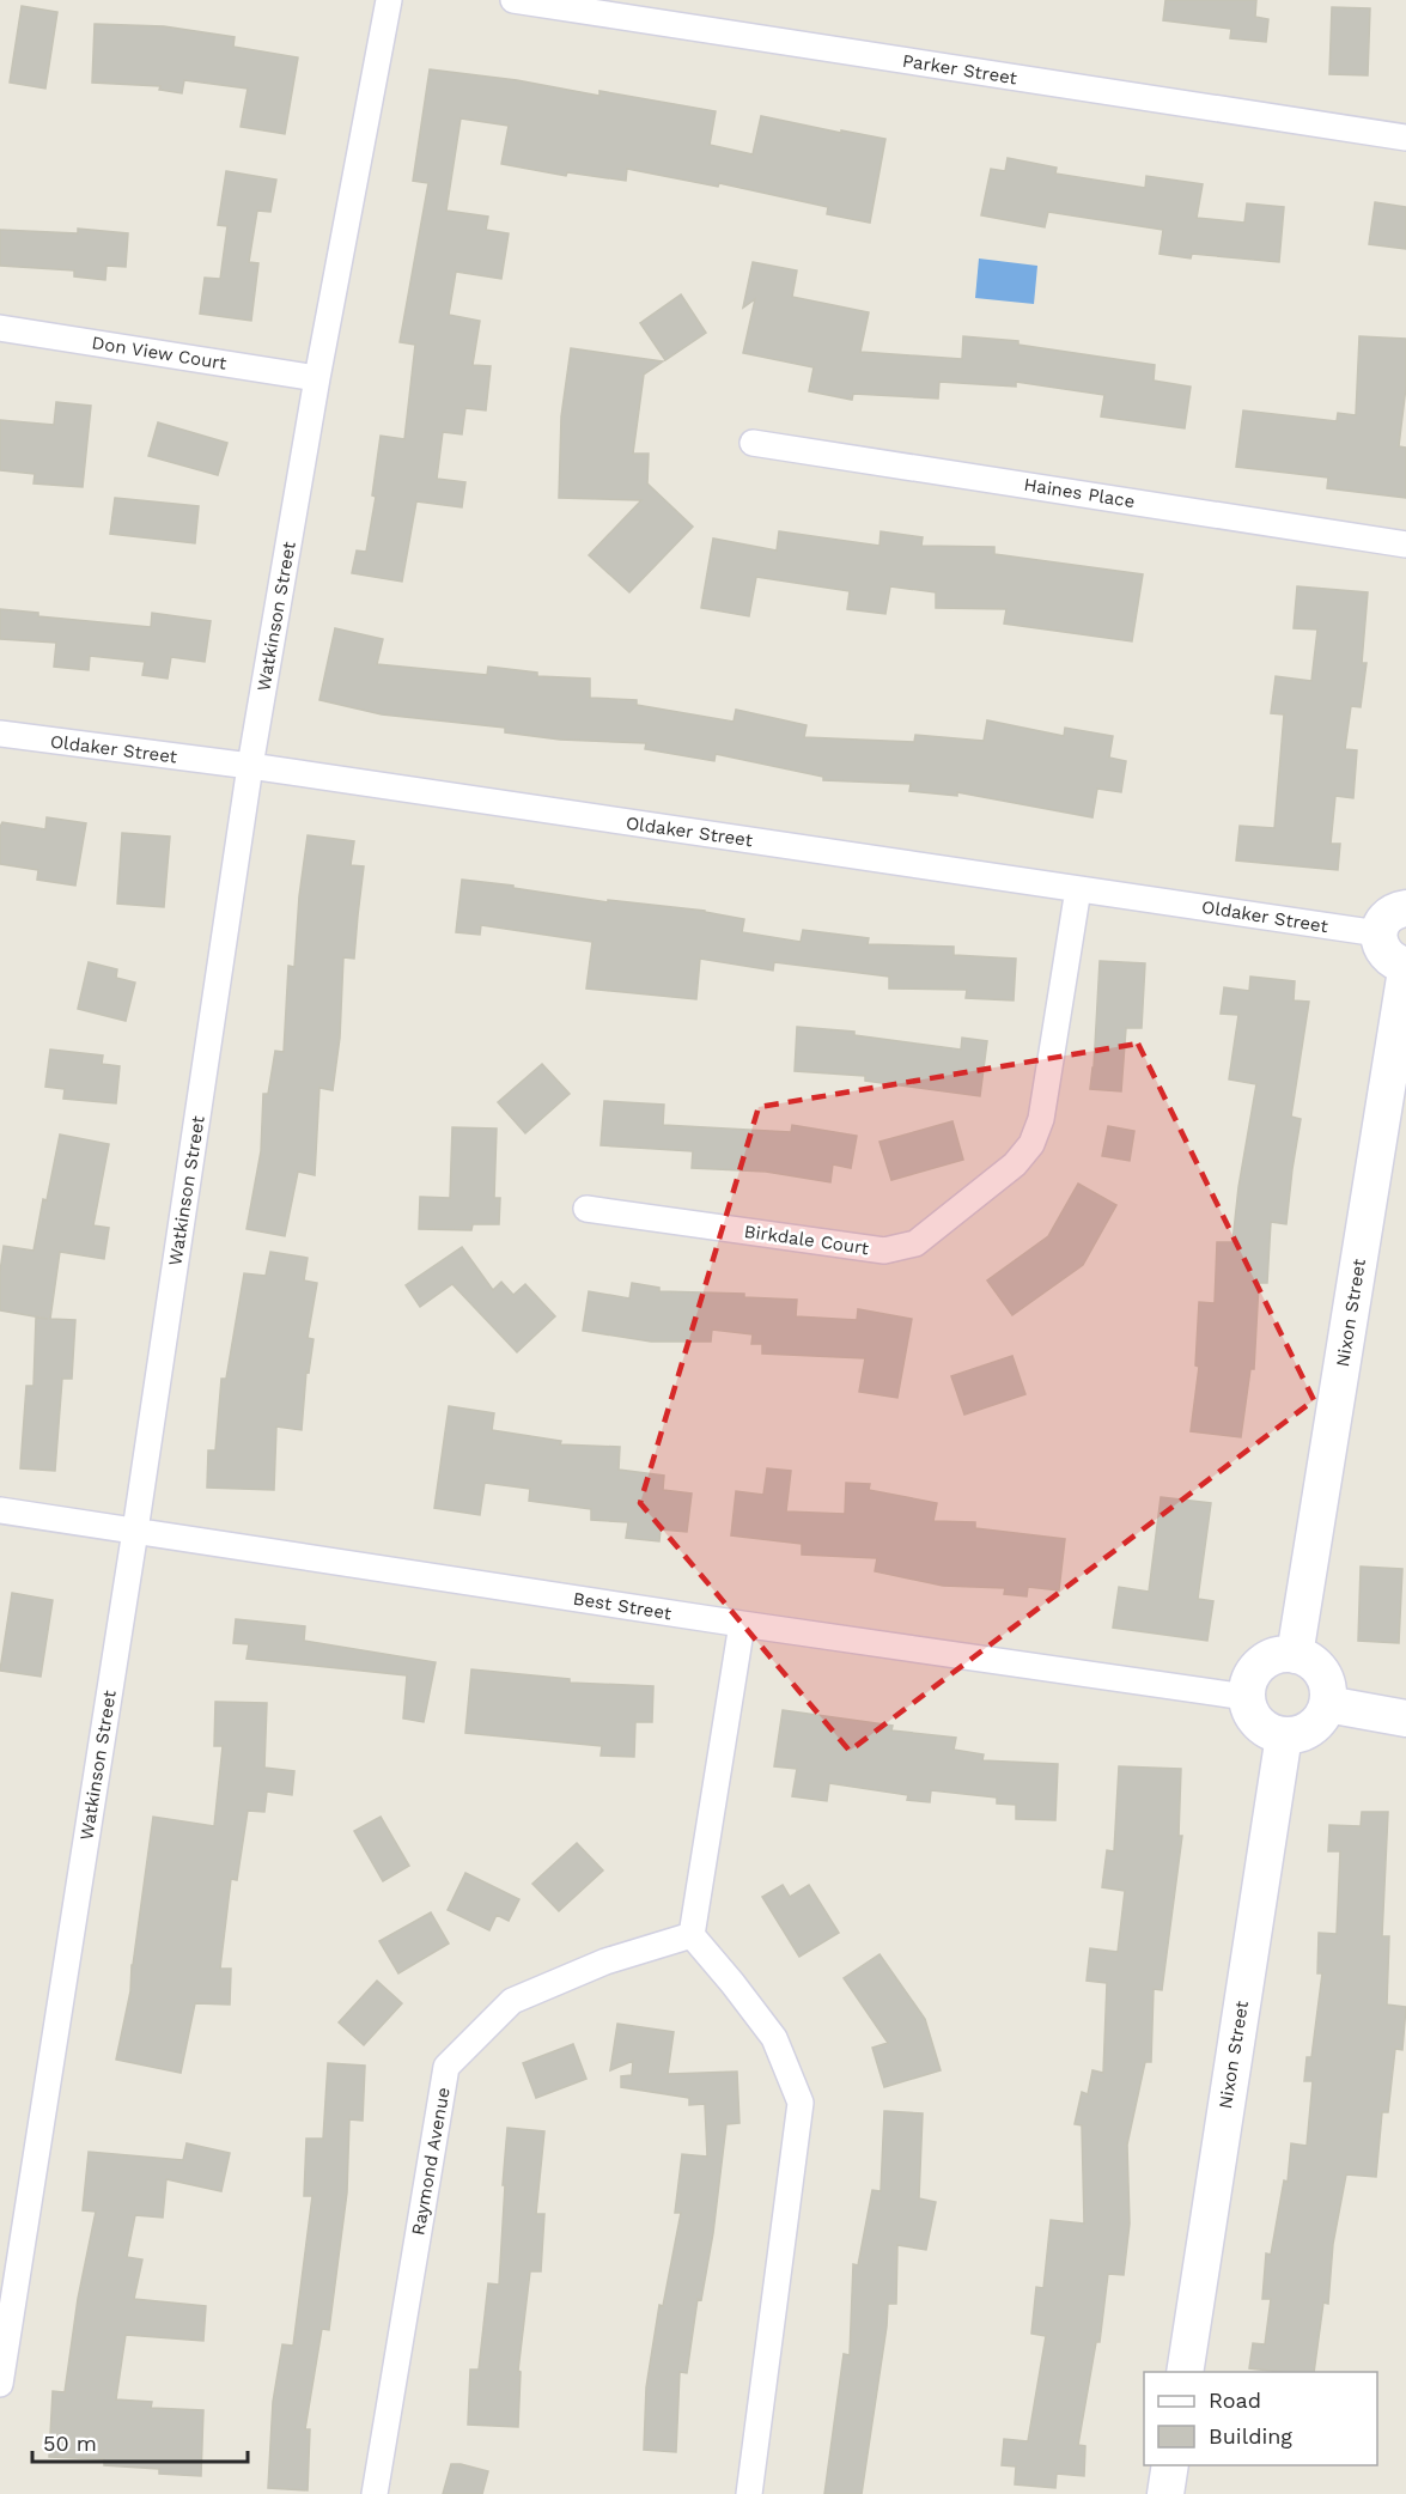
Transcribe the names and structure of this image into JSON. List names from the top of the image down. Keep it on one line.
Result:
{"streets":{"street":["Parker Street","Don View Court","Haines Place","Watkinson Street","Oldaker Street","Birkdale Court","Nixon Street","Best Street","Raymond Avenue"]},"crossings":[["Don View Court","Watkinson Street"],["Watkinson Street","Oldaker Street"],["Watkinson Street","Best Street"],["Oldaker Street","Birkdale Court"],["Nixon Street","Best Street"]],"legend":["Road","Building"],"scale_bar":"50 m"}
